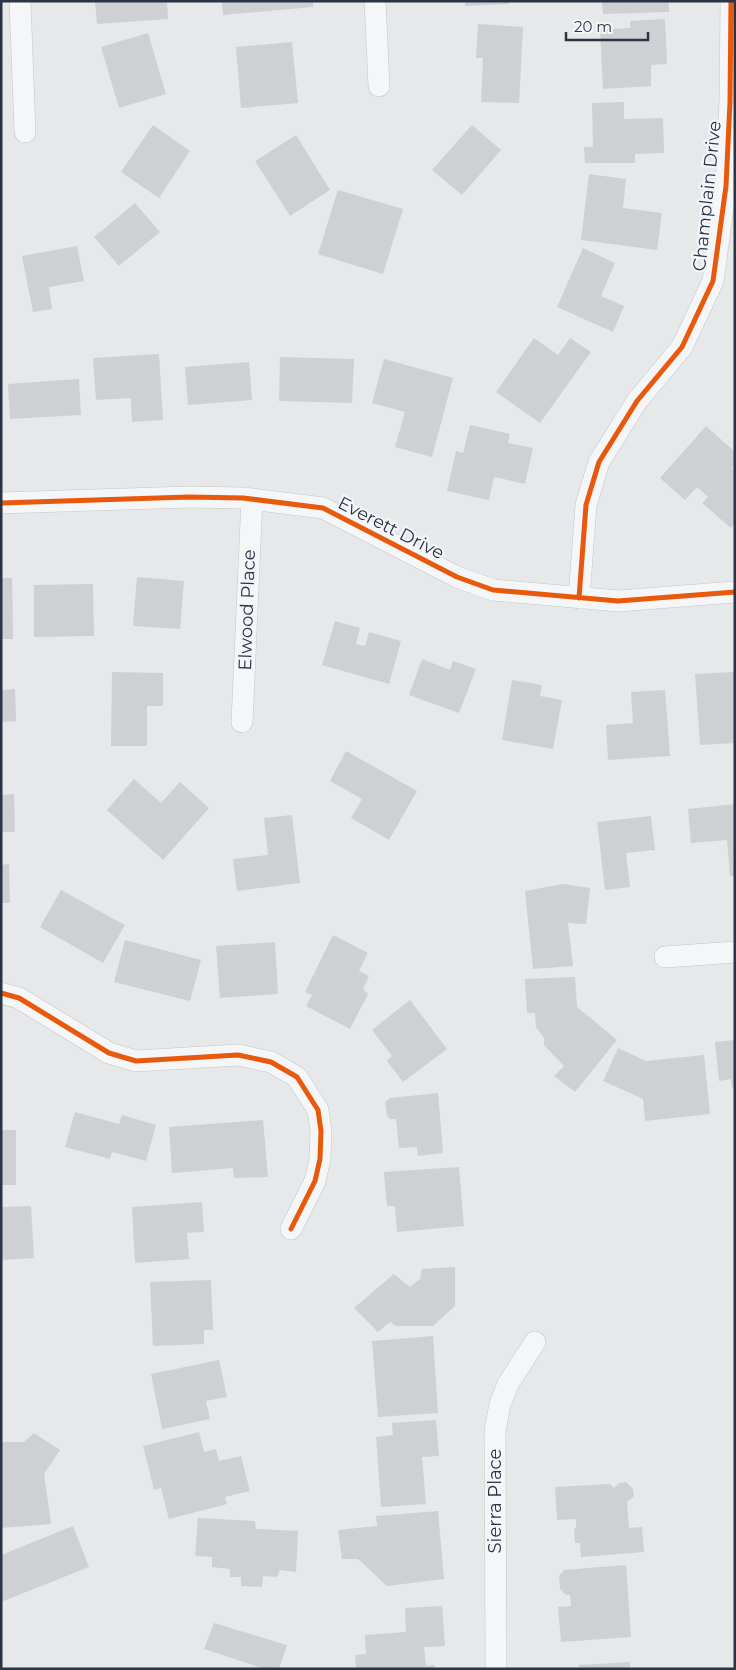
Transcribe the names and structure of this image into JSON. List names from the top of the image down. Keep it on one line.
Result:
{"streets":{"street":["Champlain Drive","Everett Drive","Elwood Place","Sierra Place"]},"crossings":[["Champlain Drive","Everett Drive"],["Everett Drive","Elwood Place"]],"scale_bar":"20 m"}
